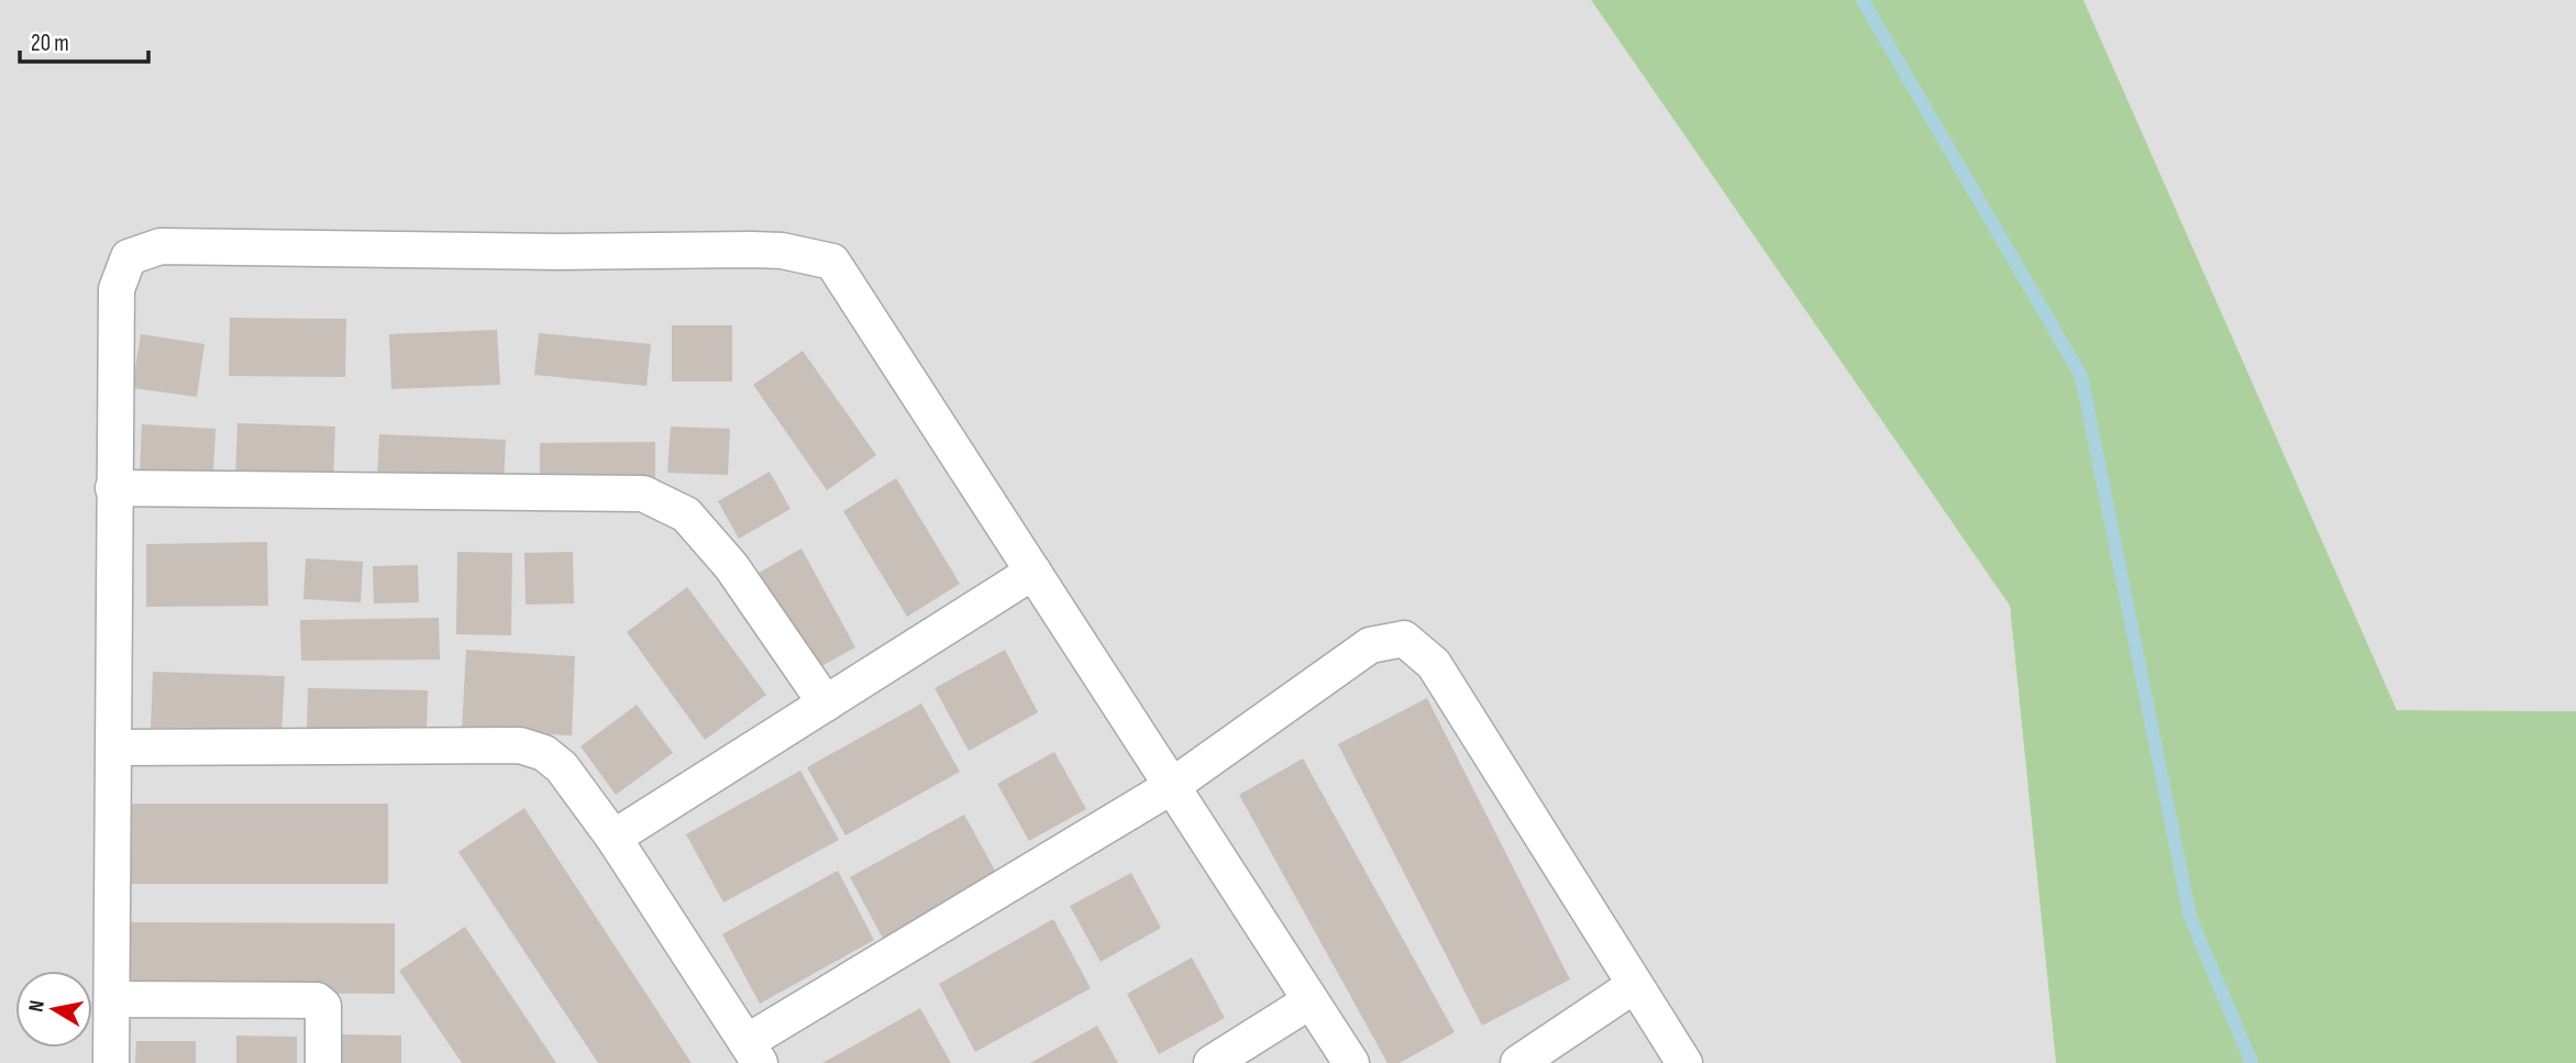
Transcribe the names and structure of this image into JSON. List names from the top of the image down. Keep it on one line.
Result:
{"scale_bar":"20 m","north":"left"}
